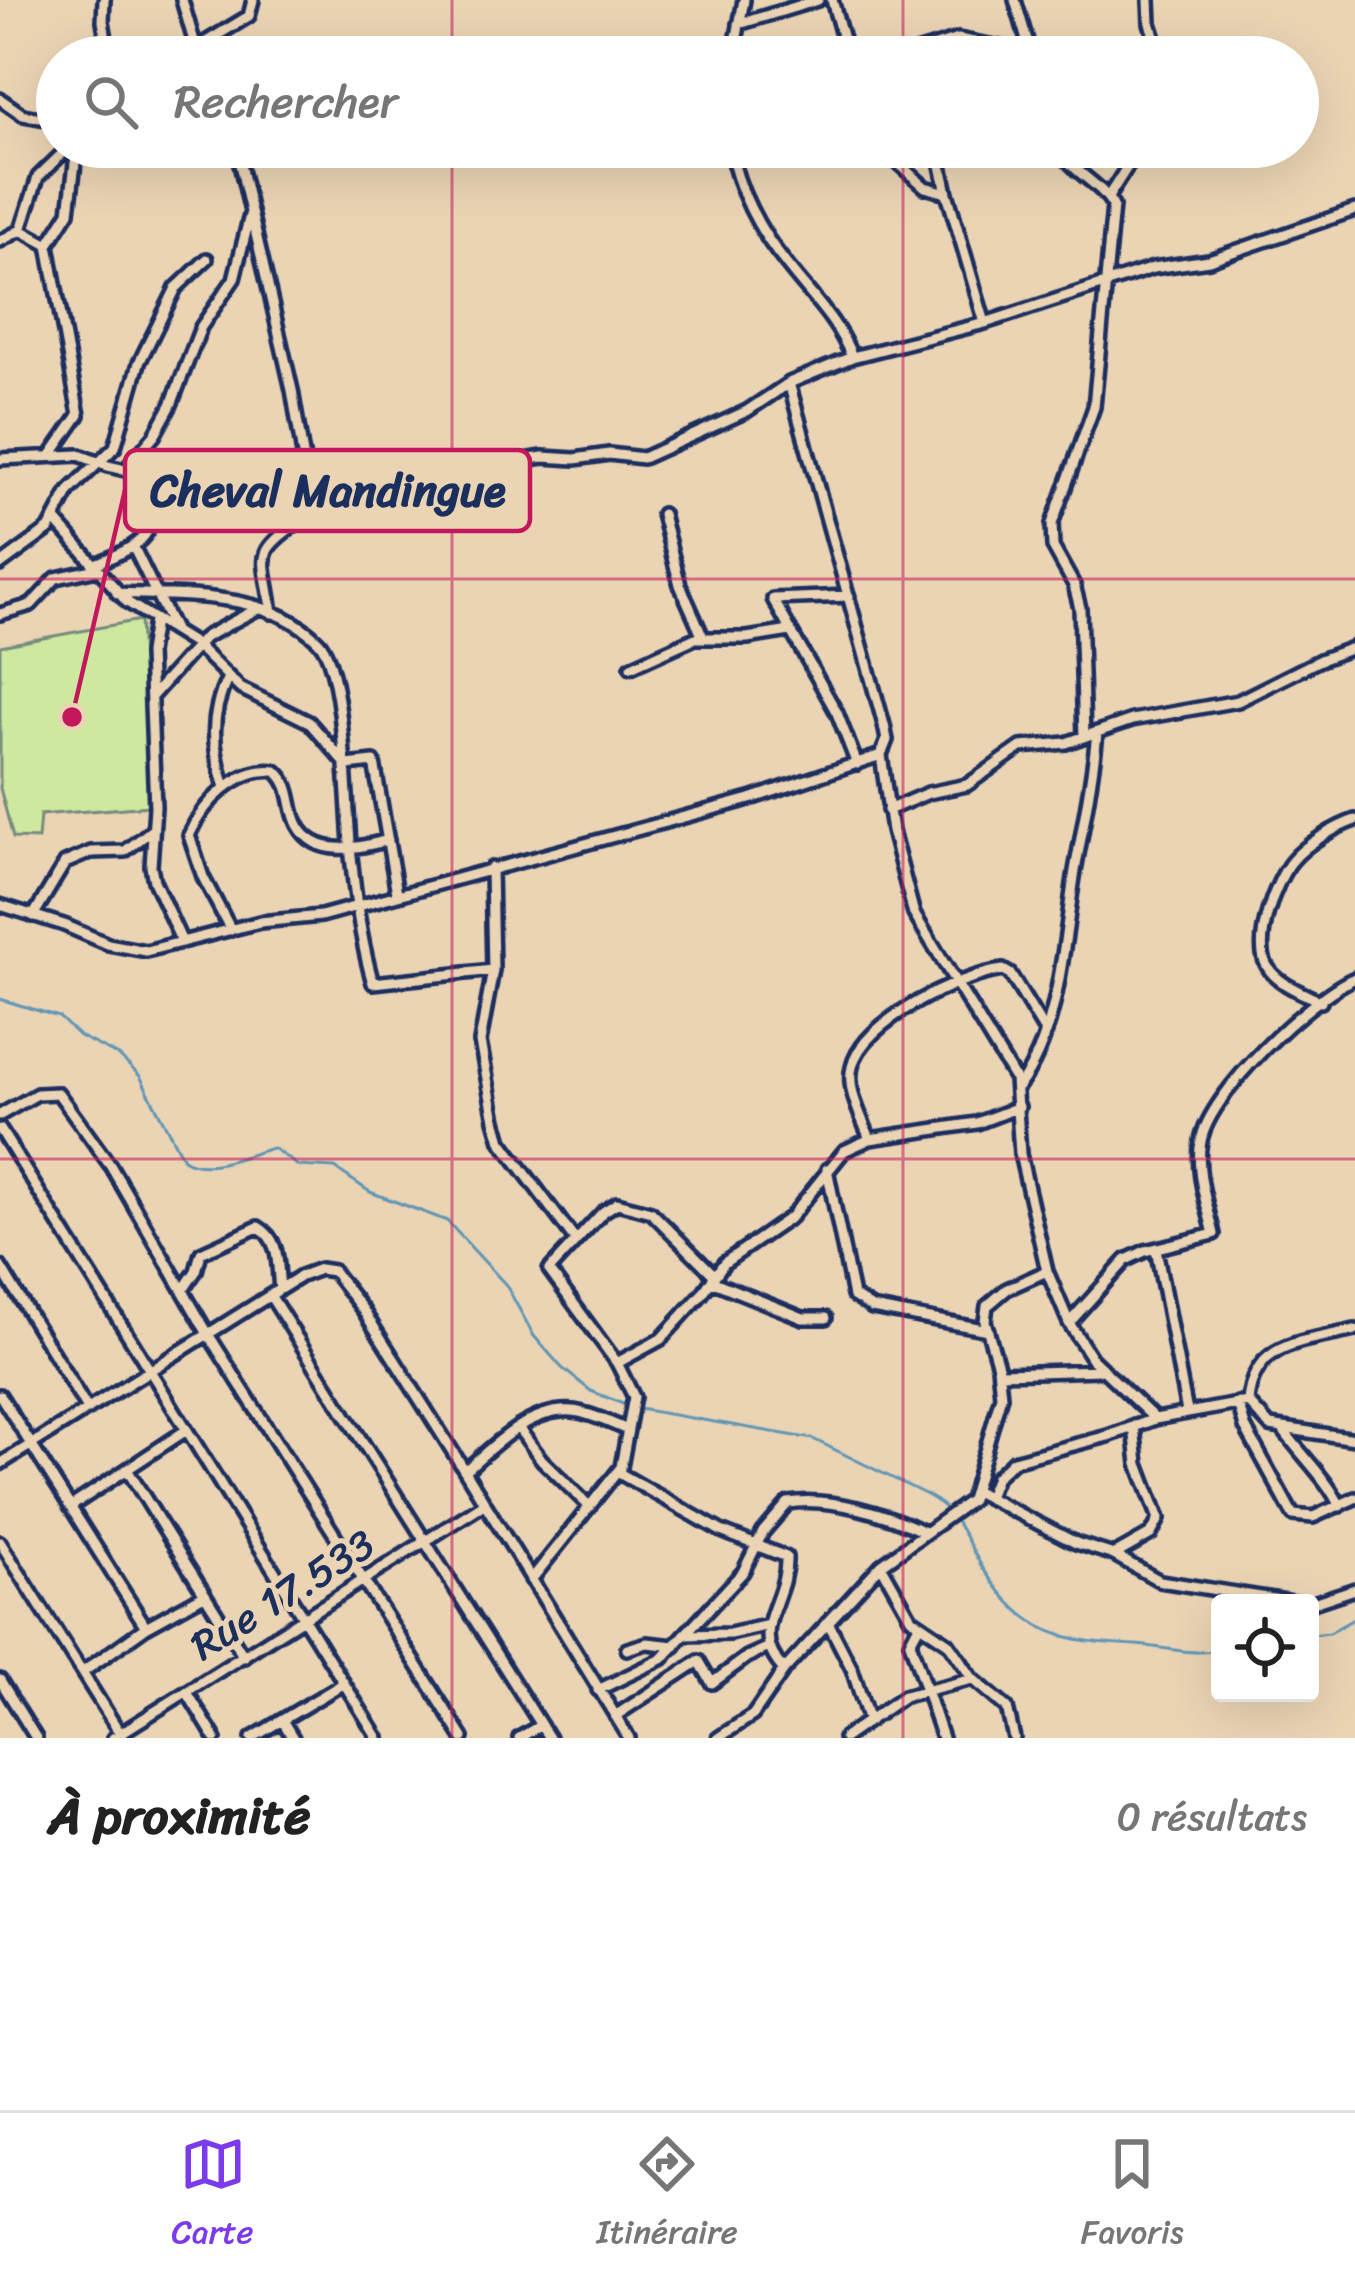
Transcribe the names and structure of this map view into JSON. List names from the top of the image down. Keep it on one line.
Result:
{"streets":{"street":["Rue 17.533"]},"places":["Cheval Mandingue"],"page":{"search":"Rechercher","heading":["À proximité","0 résultats"],"nav":["Carte","Itinéraire","Favoris"]}}
